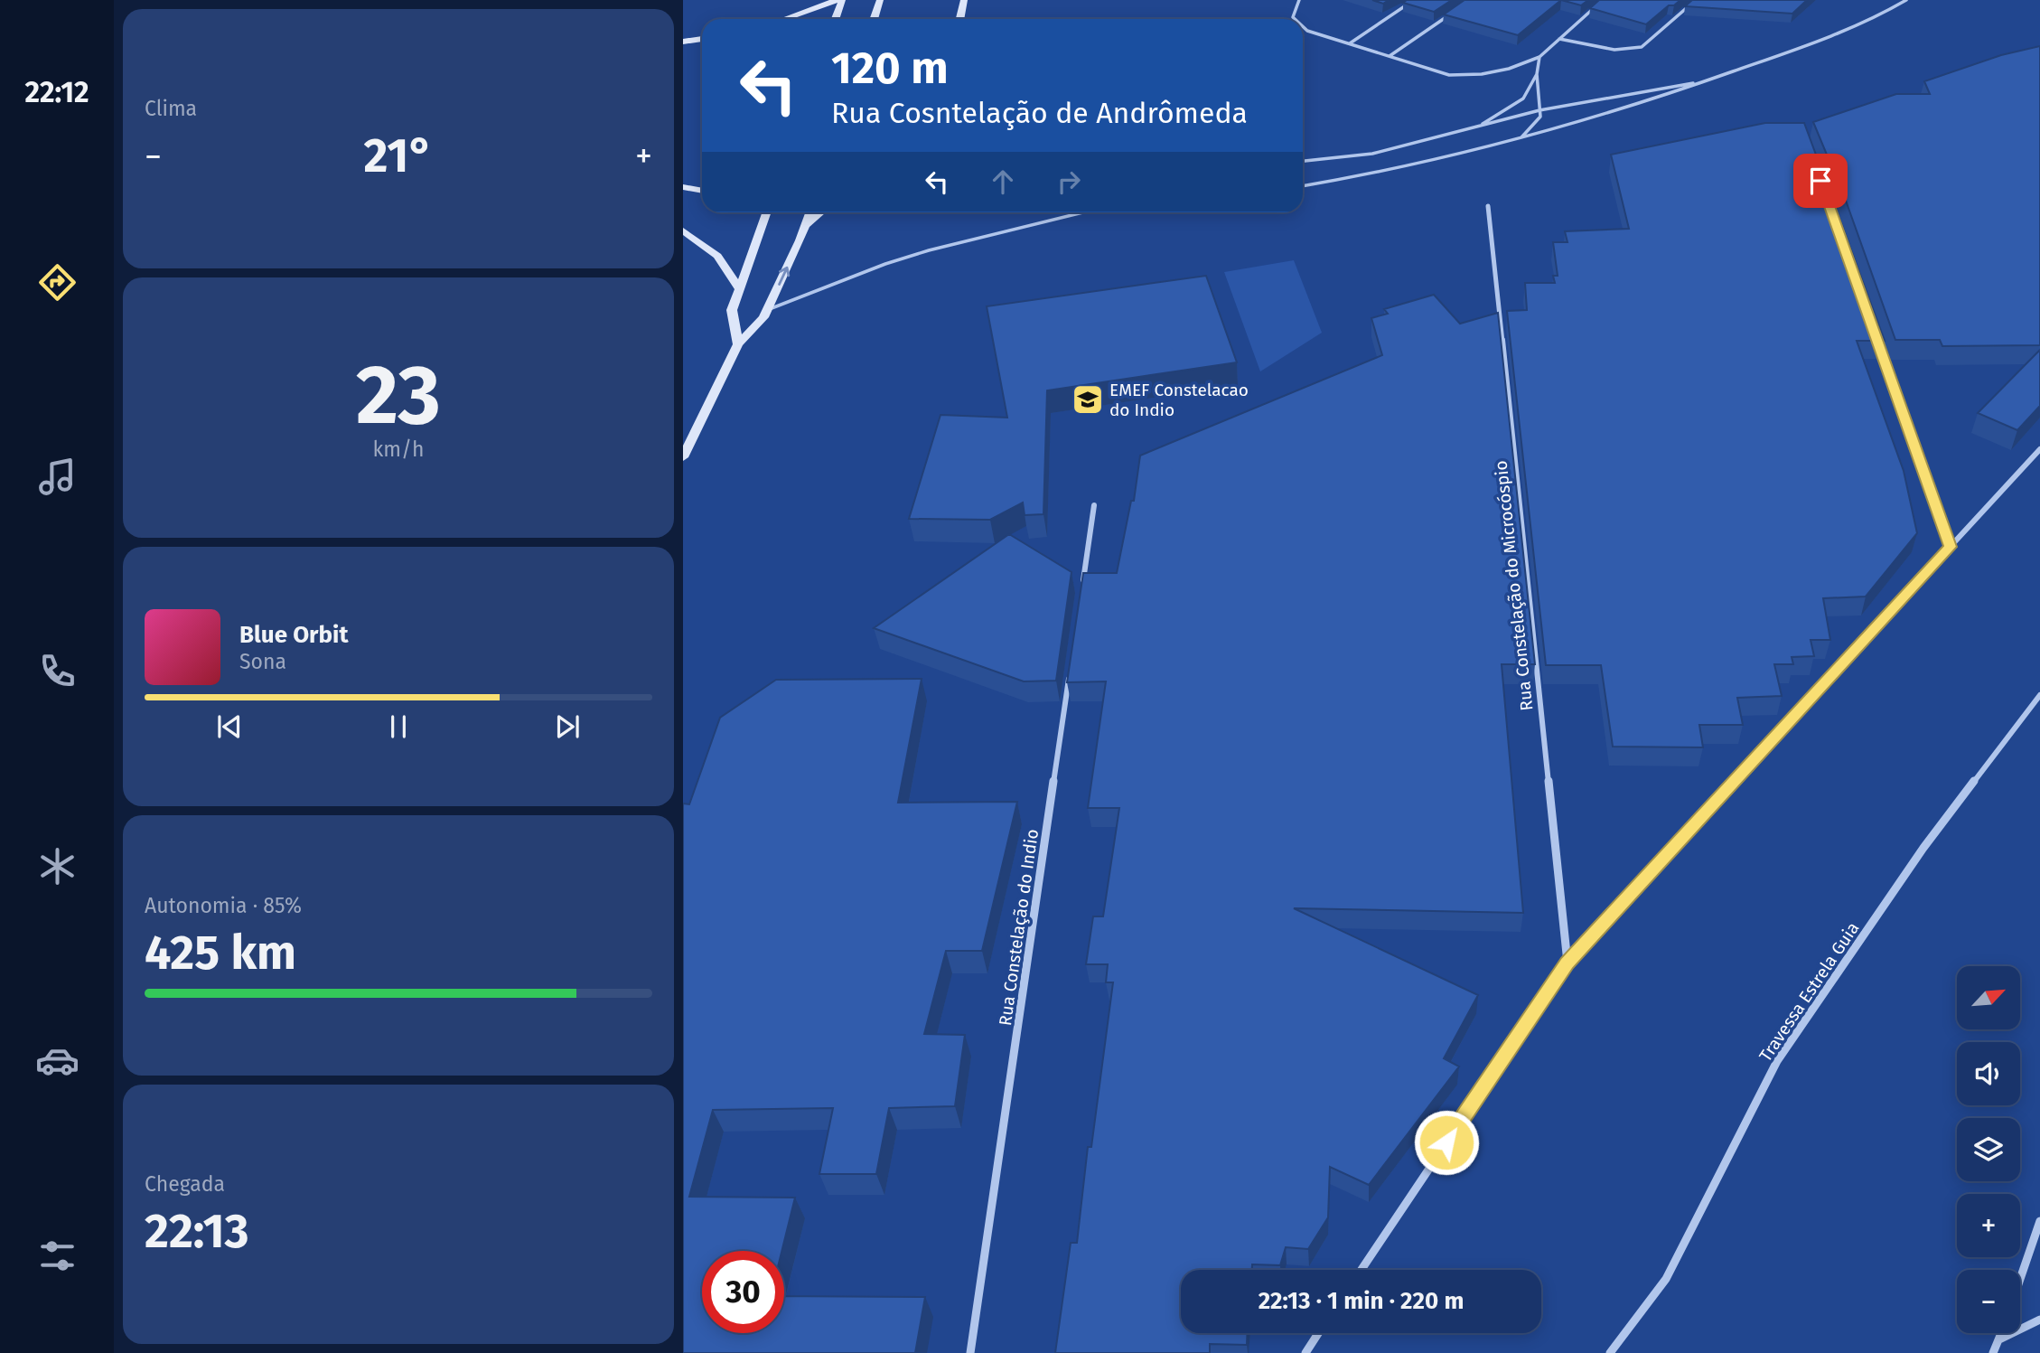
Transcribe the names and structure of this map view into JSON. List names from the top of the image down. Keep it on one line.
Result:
{"streets":{"street":["Rua Constelação do Microcóspio","Rua Constelação do Indio","Travessa Estrela Guia"]},"places":{"school or university":["EMEF Constelacao do Indio"]},"north":"top right","page":{"tabs":"22:12","tile":["Clima",["23","km/h"],["Autonomia · 85%","425 km"],["Chegada","22:13"]],"turn":["120 m","Rua Cosntelação de Andrômeda"],"heat":["−","21°","+"],"song":["Blue Orbit","Sona"],"map_buttons":["+","−"],"limit":"30","trip":"22:13 · 1 min · 220 m"}}
